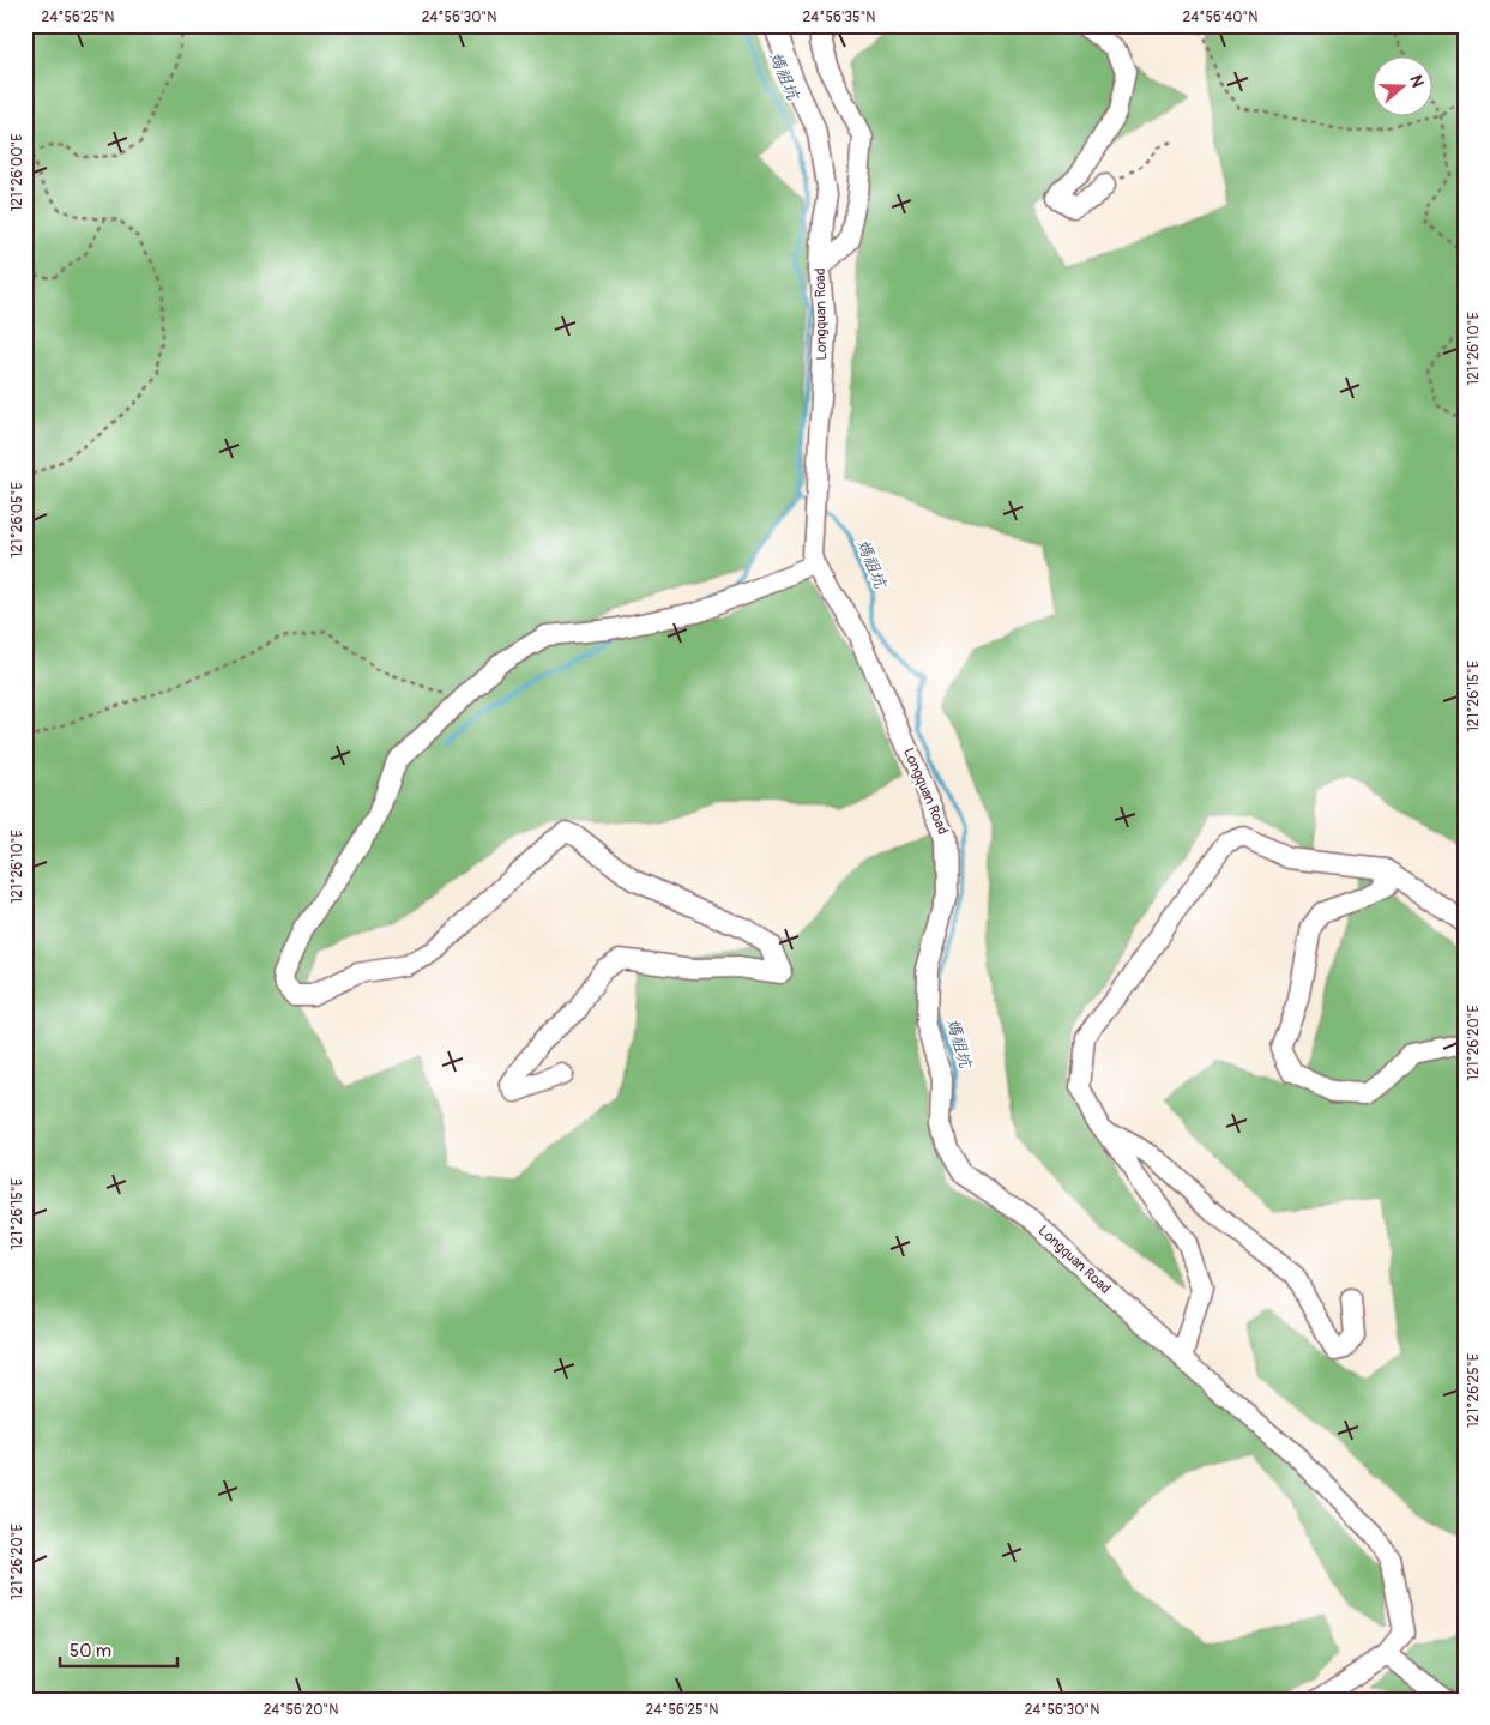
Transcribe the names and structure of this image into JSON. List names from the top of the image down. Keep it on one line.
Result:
{"streets":{"street":["Longquan Road"]},"water":["媽祖坑"],"scale_bar":"50 m","north":"right","coordinates":["24°56'25\"N","24°56'30\"N","24°56'35\"N","24°56'40\"N","121°26'00\"E","121°26'10\"E","121°26'05\"E","121°26'15\"E","121°26'20\"E","121°26'25\"E","24°56'20\"N"]}
